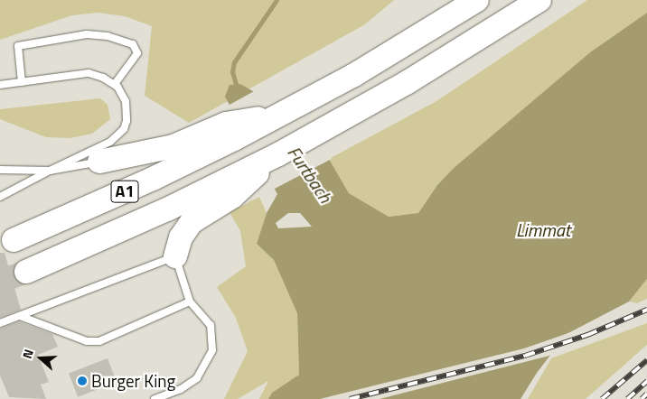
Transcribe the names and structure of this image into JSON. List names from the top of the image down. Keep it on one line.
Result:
{"streets":{"highway":["A1"]},"water":["Furtbach","Limmat"],"places":["Burger King"],"north":"left"}
